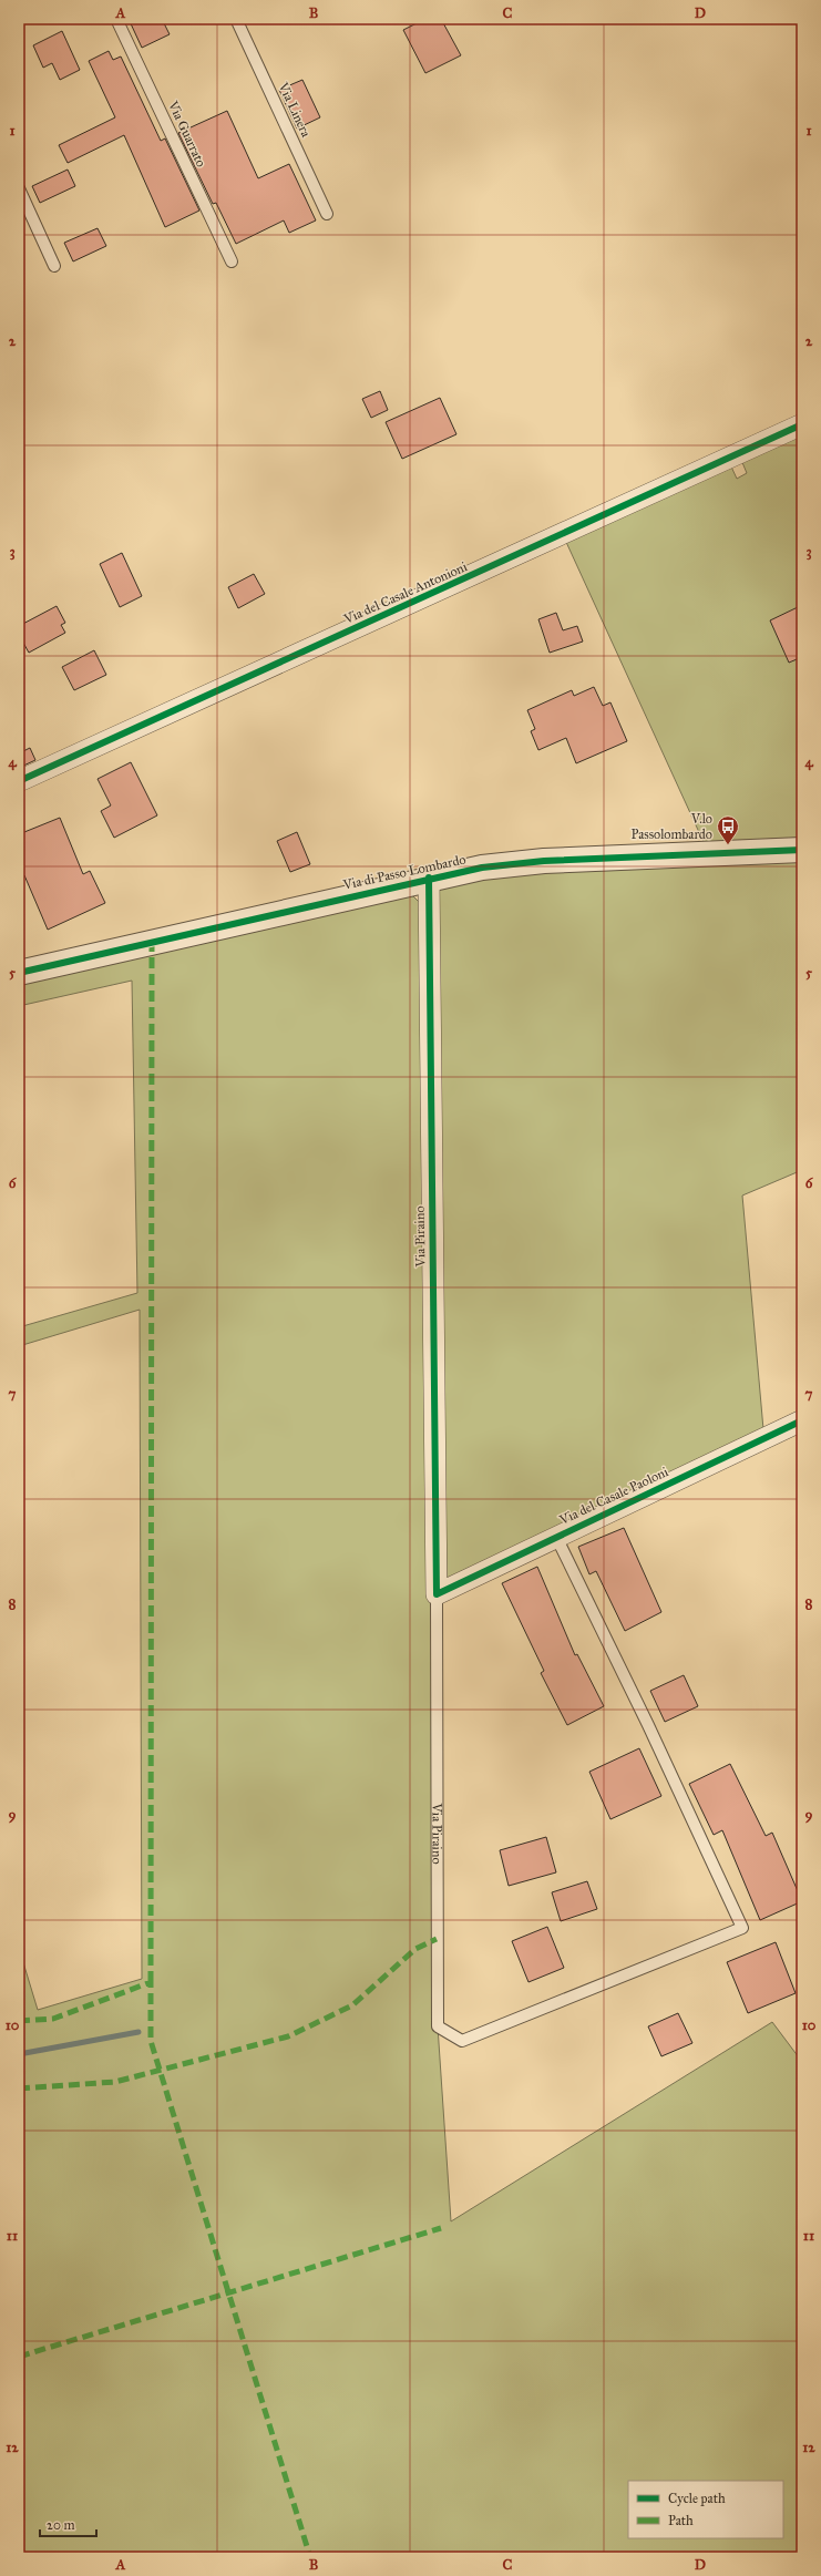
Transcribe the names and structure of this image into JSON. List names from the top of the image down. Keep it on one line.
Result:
{"streets":{"street":["Via del Casale Antonioni","Via di Passo Lombardo","Via Piraino","Via del Casale Paoloni"],"lane":["Via Linera","Via Guarrato"]},"crossings":[["Via di Passo Lombardo","Via Piraino"],["Via Piraino","Via del Casale Paoloni"]],"places":{"bus stop":["V.lo Passolombardo"]},"legend":["Cycle path","Path"],"scale_bar":"20 m","grid":{"columns":["A","B","C","D"],"rows":["1","2","3","4","5","6","7","8","9","10","11","12"]}}
